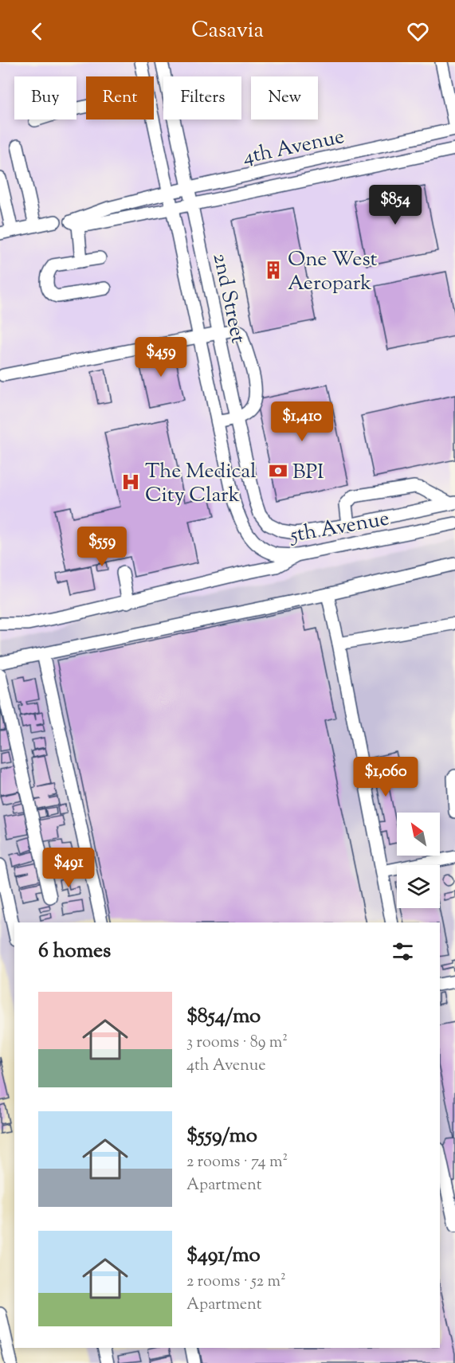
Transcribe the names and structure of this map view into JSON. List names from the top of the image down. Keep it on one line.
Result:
{"streets":{"street":["4th Avenue","2nd Street","5th Avenue"]},"crossings":[["4th Avenue","2nd Street"],["2nd Street","5th Avenue"]],"places":{"building":["One West Aeropark"],"bank":["BPI"],"hospital":["The Medical City Clark"]},"north":"top left","page":{"header":"Casavia","chip":["Buy","Rent","Filters","New"],"price":["$854","$459","$1,410","$559","$1,060","$491"],"heading":"6 homes","list":[{"name":"$854/mo","note":"3 rooms · 89 m² · 4th Avenue"},{"name":"$559/mo","note":"2 rooms · 74 m² · Apartment"},{"name":"$491/mo","note":"2 rooms · 52 m² · Apartment"}]}}
